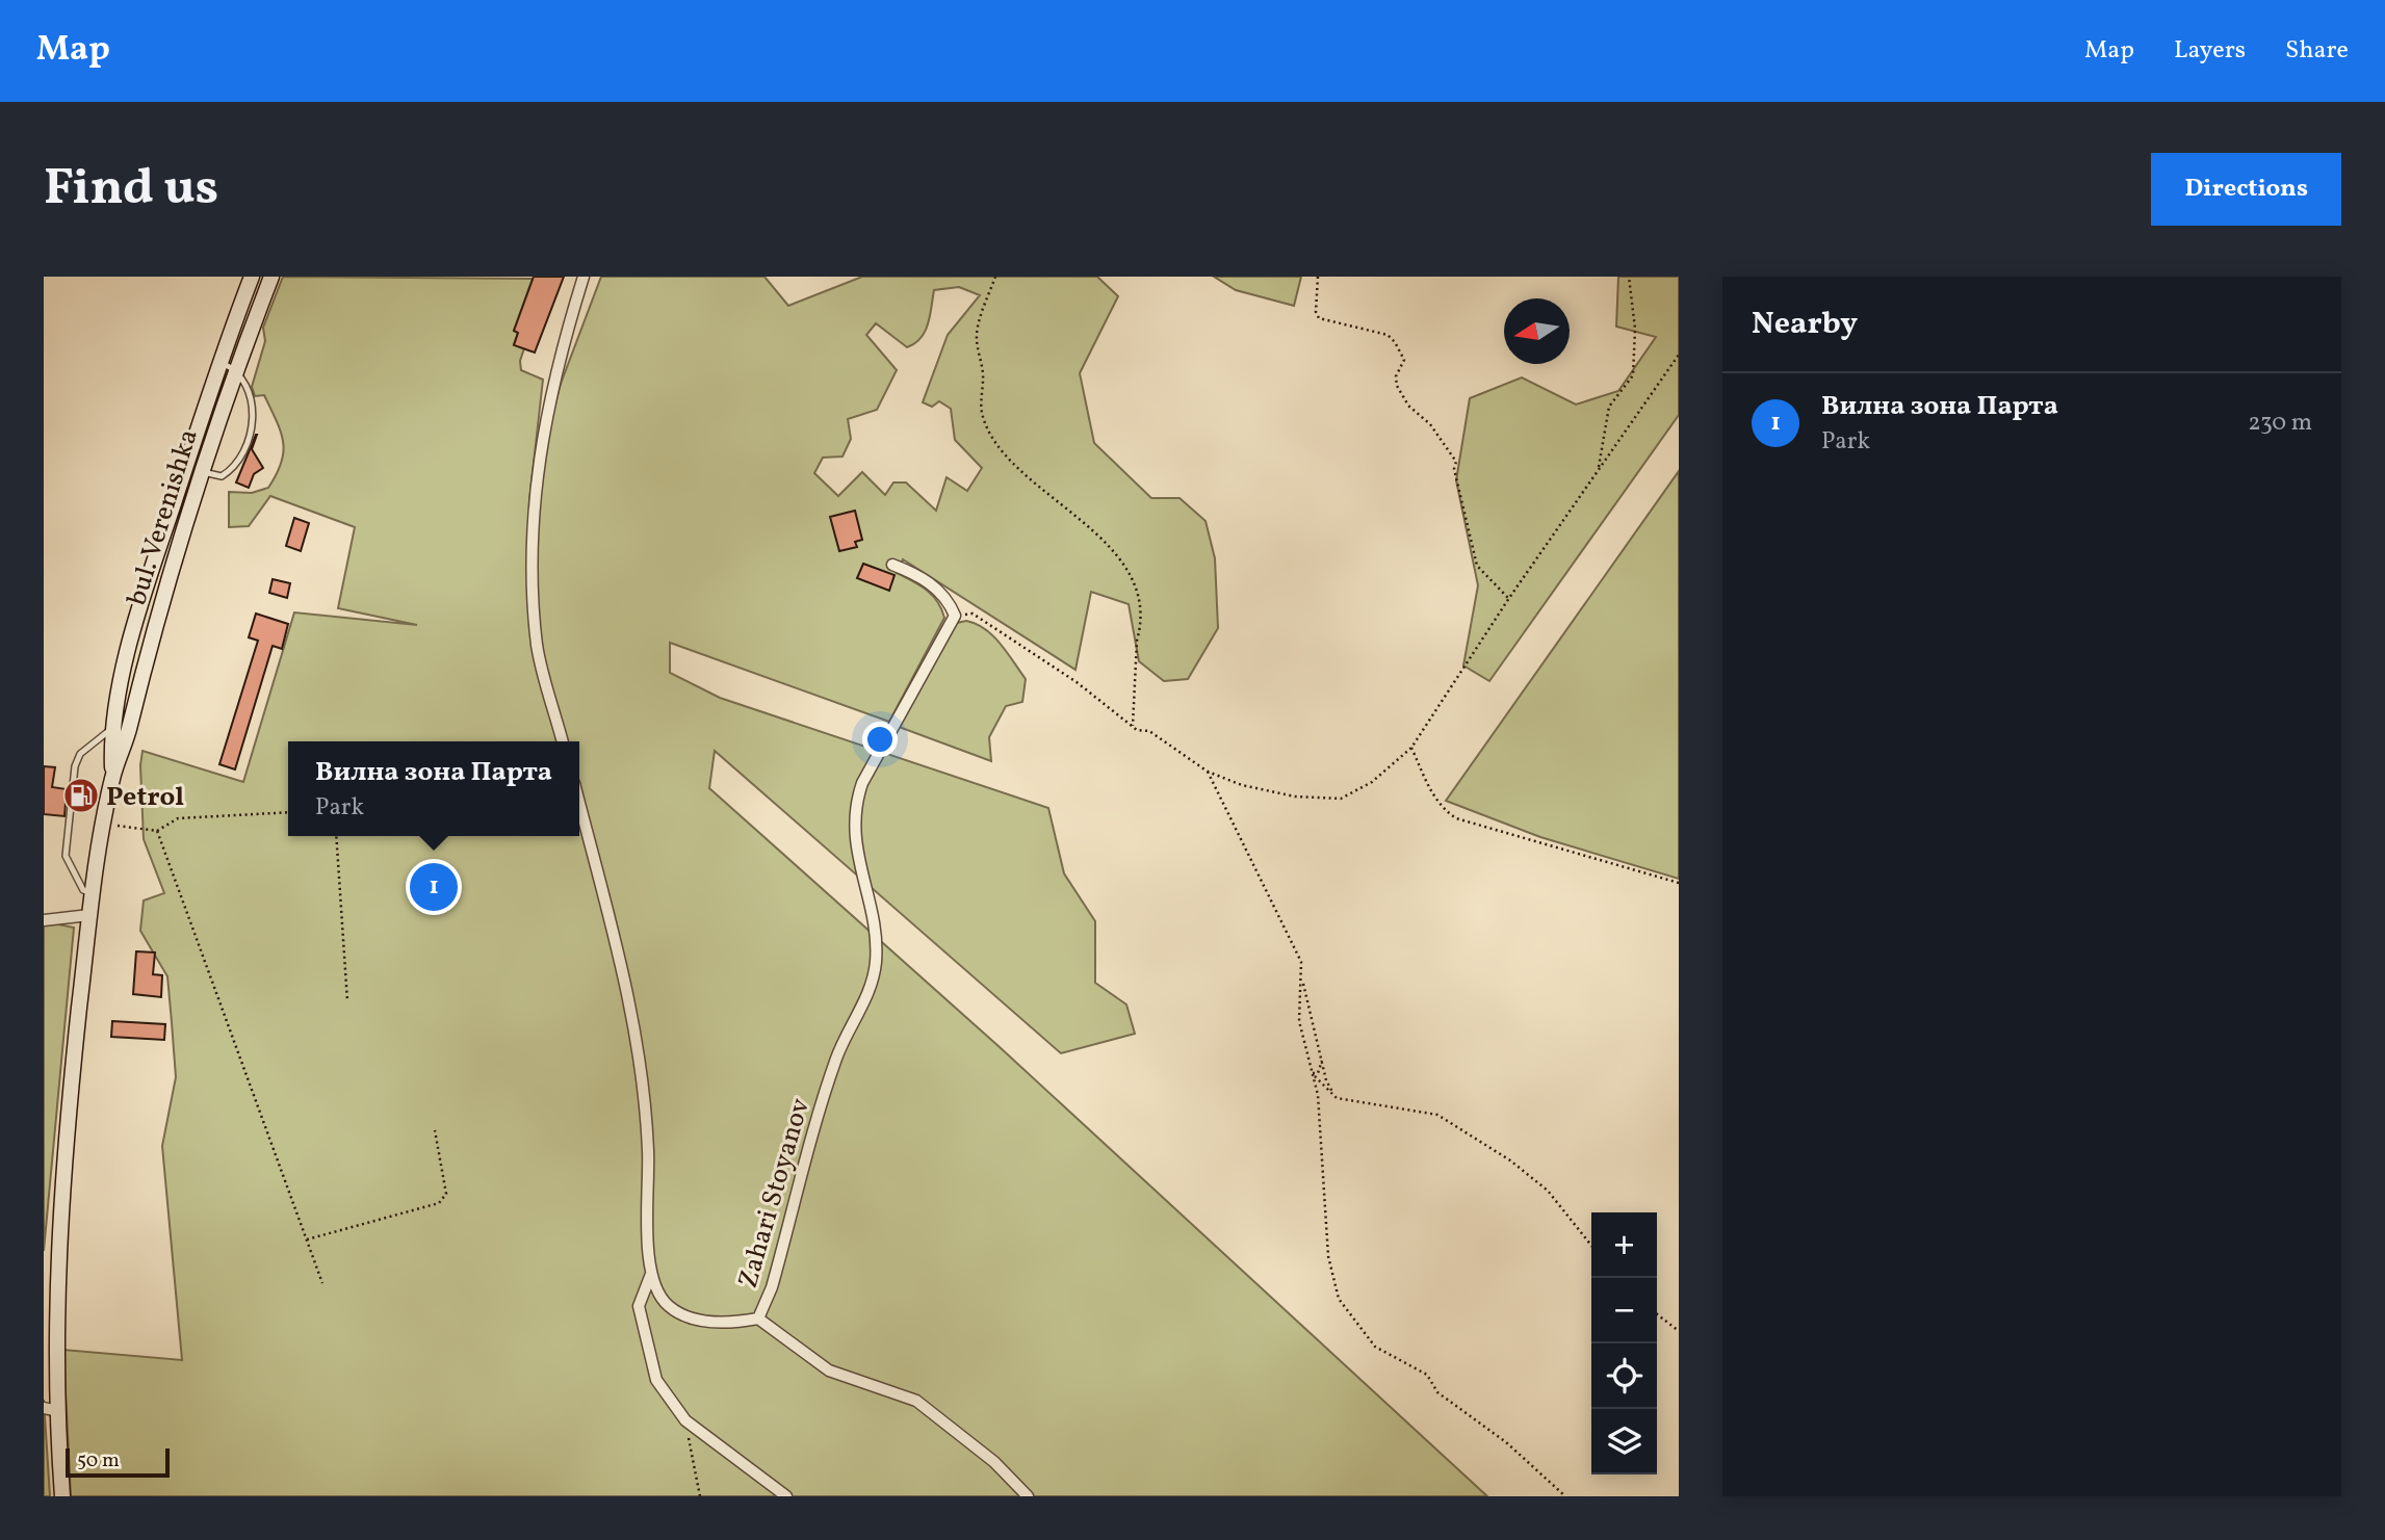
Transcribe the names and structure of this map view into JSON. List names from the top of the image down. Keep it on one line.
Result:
{"streets":{"main road":["bul. Verenishka"],"street":["Zahari Stoyanov"]},"places":{"fuel station":["Petrol"]},"scale_bar":"50 m","north":"left","page":{"header":"Map","nav":["Map","Layers","Share"],"buttons":"Directions","title":"Find us","heading":"Nearby","list":[{"mark":"1","name":"Вилна зона Парта","note":"Park","value":"230 m"}],"popup":["Вилна зона Парта","Park"],"pins":"1","map_buttons":["+","−"],"scale":"50 m"}}
